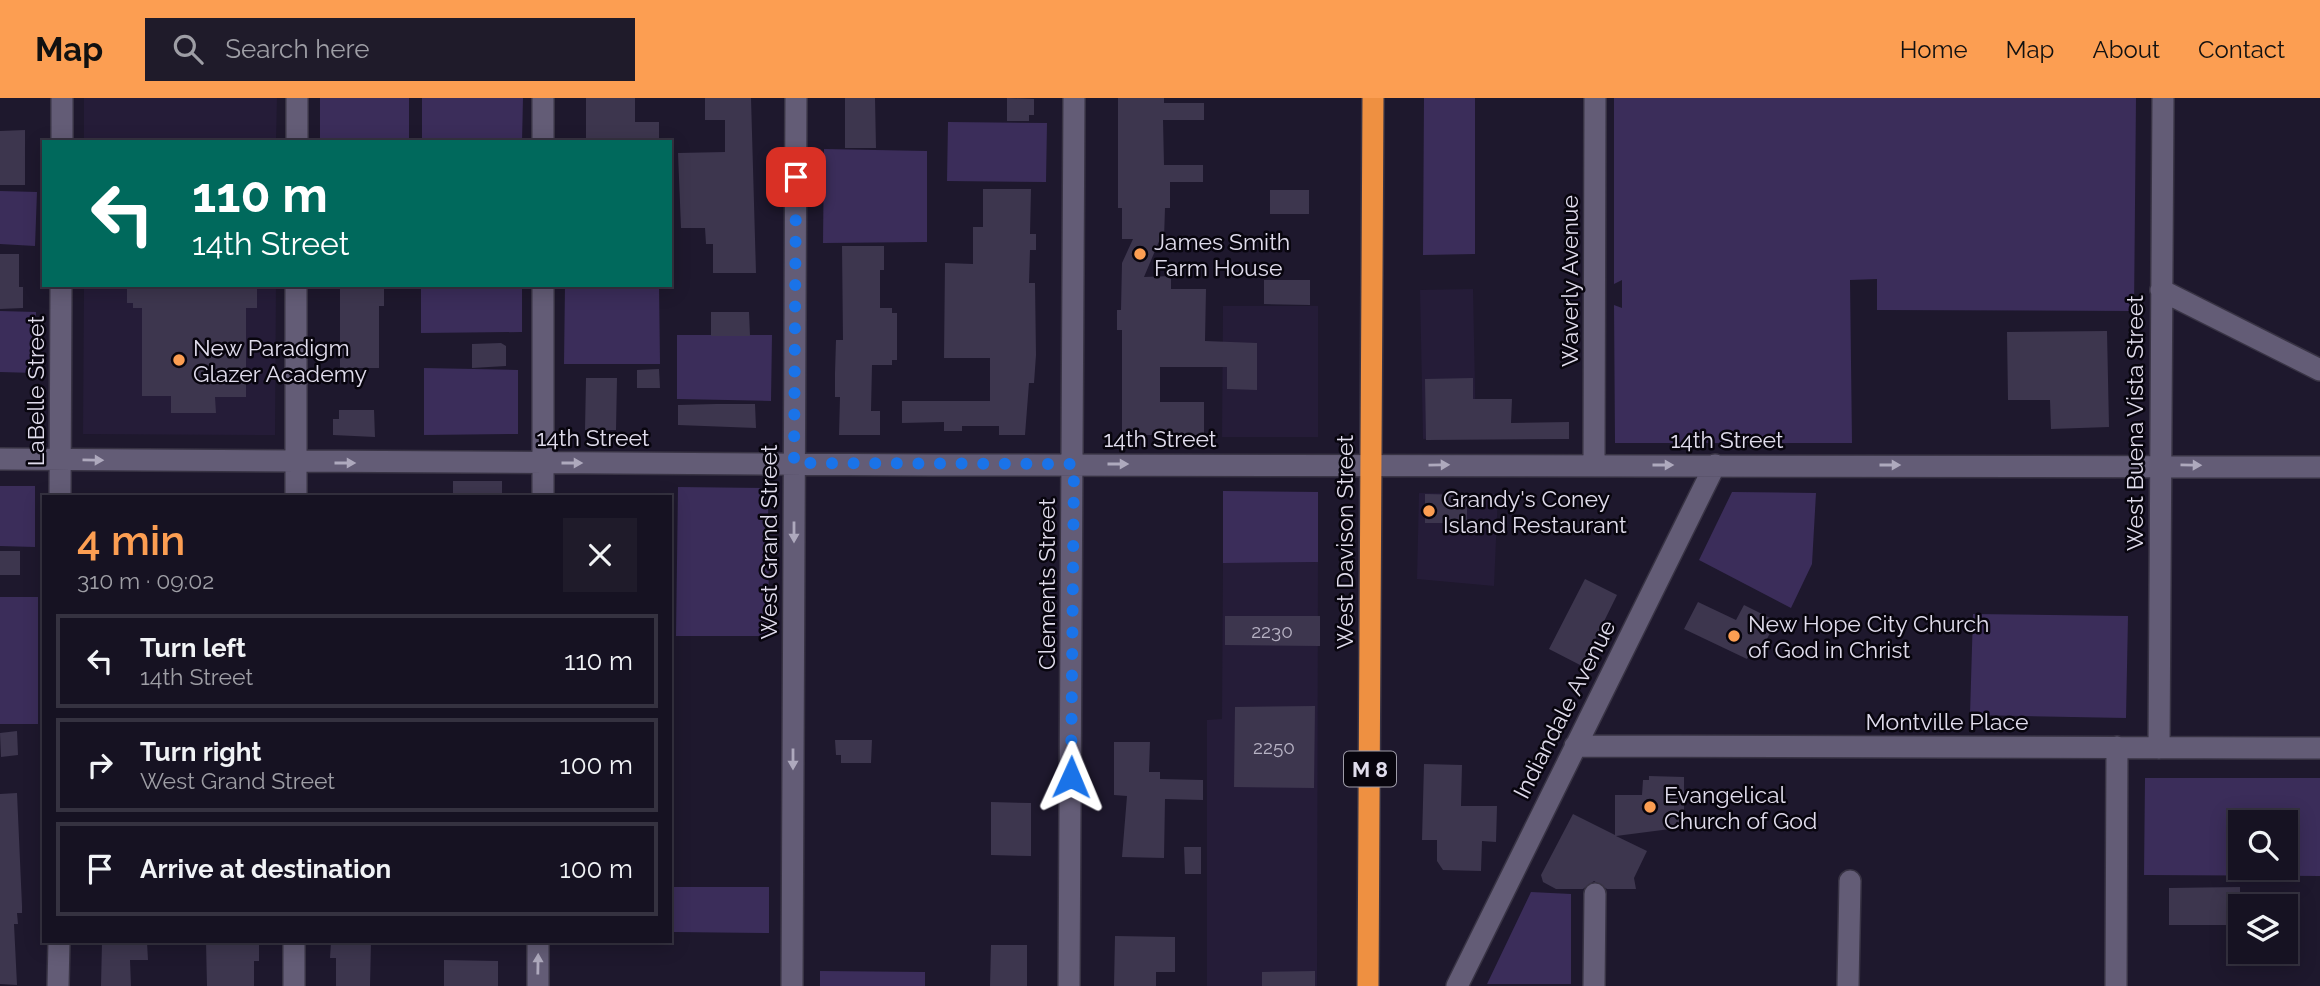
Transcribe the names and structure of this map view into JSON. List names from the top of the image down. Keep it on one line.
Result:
{"streets":{"highway":["West Davison Street","M 8"],"street":["Waverly Avenue","LaBelle Street","West Buena Vista Street","14th Street","West Grand Street","Clements Street","Indiandale Avenue","Montville Place"]},"crossings":[["Waverly Avenue","14th Street"],["LaBelle Street","14th Street"],["West Buena Vista Street","14th Street"],["West Buena Vista Street","Montville Place"],["14th Street","West Grand Street"],["14th Street","West Davison Street"],["14th Street","Clements Street"],["14th Street","Indiandale Avenue"],["Indiandale Avenue","Montville Place"]],"one_way":["14th Street","West Grand Street"],"places":["James Smith Farm House","New Paradigm Glazer Academy","Grandy's Coney Island Restaurant","New Hope City Church of God in Christ","Evangelical Church of God"],"house_numbers":["2230","2250"],"page":{"header":"Map","search":"Search here","nav":["Home","Map","About","Contact"],"turn":["110 m","14th Street"],"heading":["4 min","310 m · 09:02"],"list":[{"name":"Turn left","note":"14th Street","value":"110 m"},{"name":"Turn right","note":"West Grand Street","value":"100 m"},{"name":"Arrive at destination","value":"100 m"}]}}
